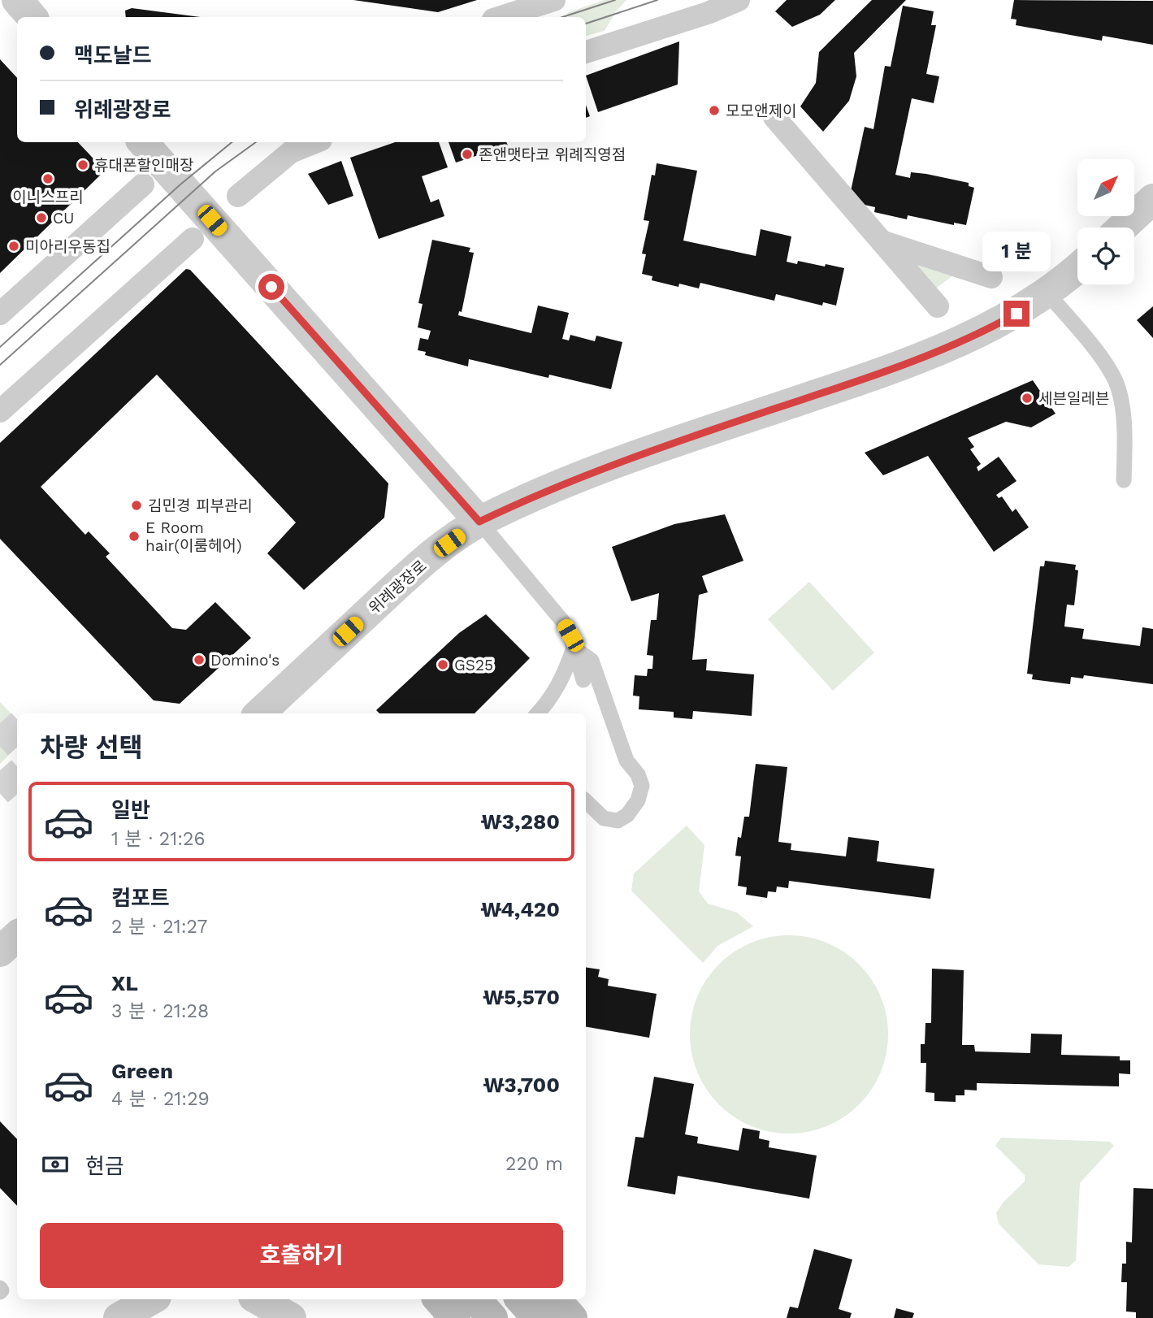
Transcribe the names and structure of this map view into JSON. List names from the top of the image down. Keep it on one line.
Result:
{"streets":{"street":["위례광장로"]},"places":["모모앤제이","존앤맷타코 위례직영점","휴대폰할인매장","이니스프리","CU","미아리우동집","세븐일레븐","김민경 피부관리","E Room hair(이룸헤어)","Domino's","GS25"],"north":"top right","page":{"banner":["맥도날드","위례광장로"],"bubble":"1 분","heading":"차량 선택","list":[{"name":"일반","note":"1 분 · 21:26","value":"₩3,280"},{"name":"컴포트","note":"2 분 · 21:27","value":"₩4,420"},{"name":"XL","note":"3 분 · 21:28","value":"₩5,570"},{"name":"Green","note":"4 분 · 21:29","value":"₩3,700"}],"pay":["현금","220 m"],"buttons":"호출하기"}}
